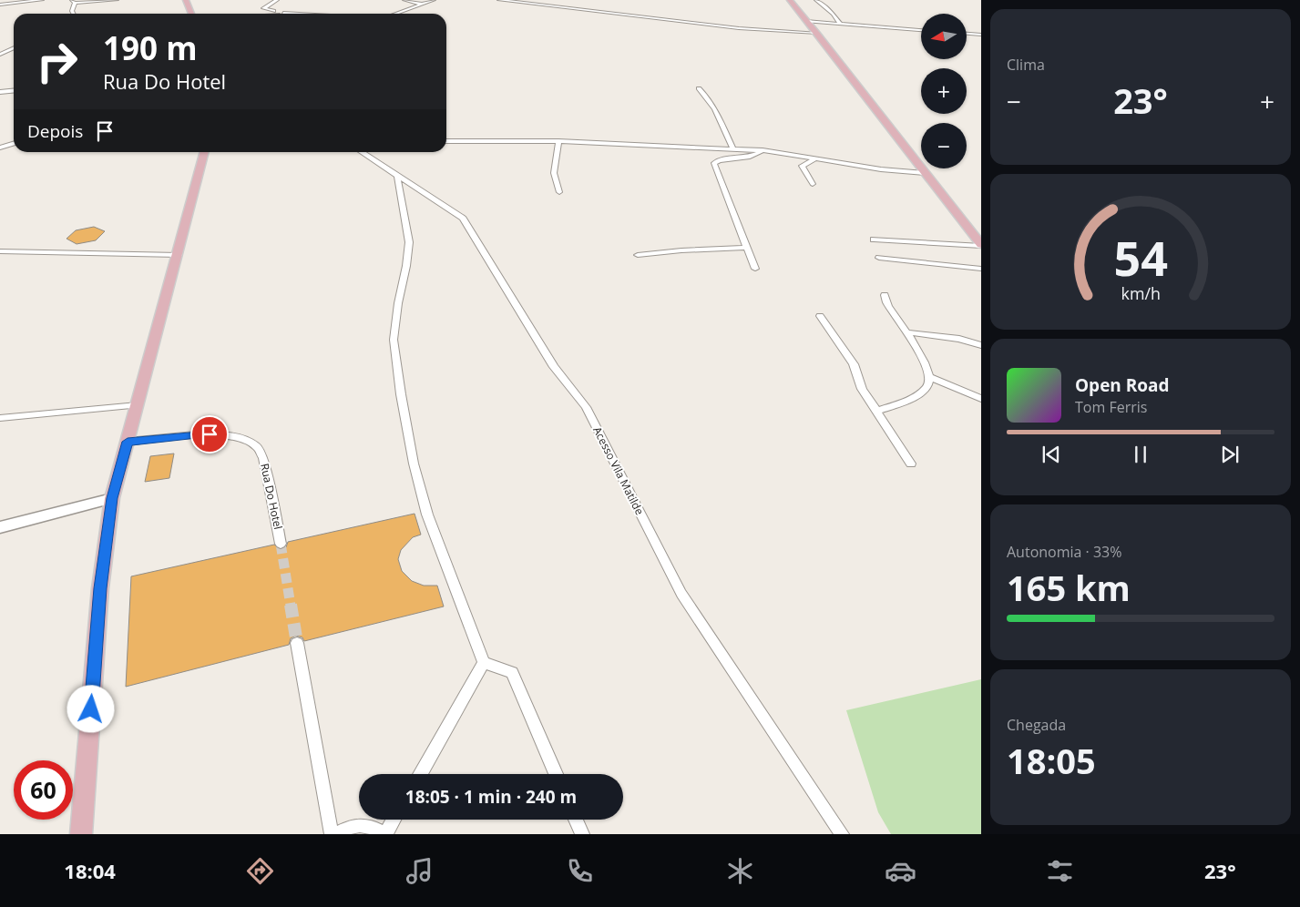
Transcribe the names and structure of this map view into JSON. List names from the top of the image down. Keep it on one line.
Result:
{"streets":{"street":["Acesso Vila Matilde","Rua Do Hotel"]},"north":"left","page":{"tile":["Clima",["Autonomia · 33%","165 km"],["Chegada","18:05"]],"map_buttons":["+","−"],"turn":["190 m","Rua Do Hotel"],"heat":["−","23°","+"],"then":"Depois","song":["Open Road","Tom Ferris"],"limit":"60","trip":"18:05 · 1 min · 240 m","tabs":["18:04","23°"],"gauge":["54","km/h"]}}
